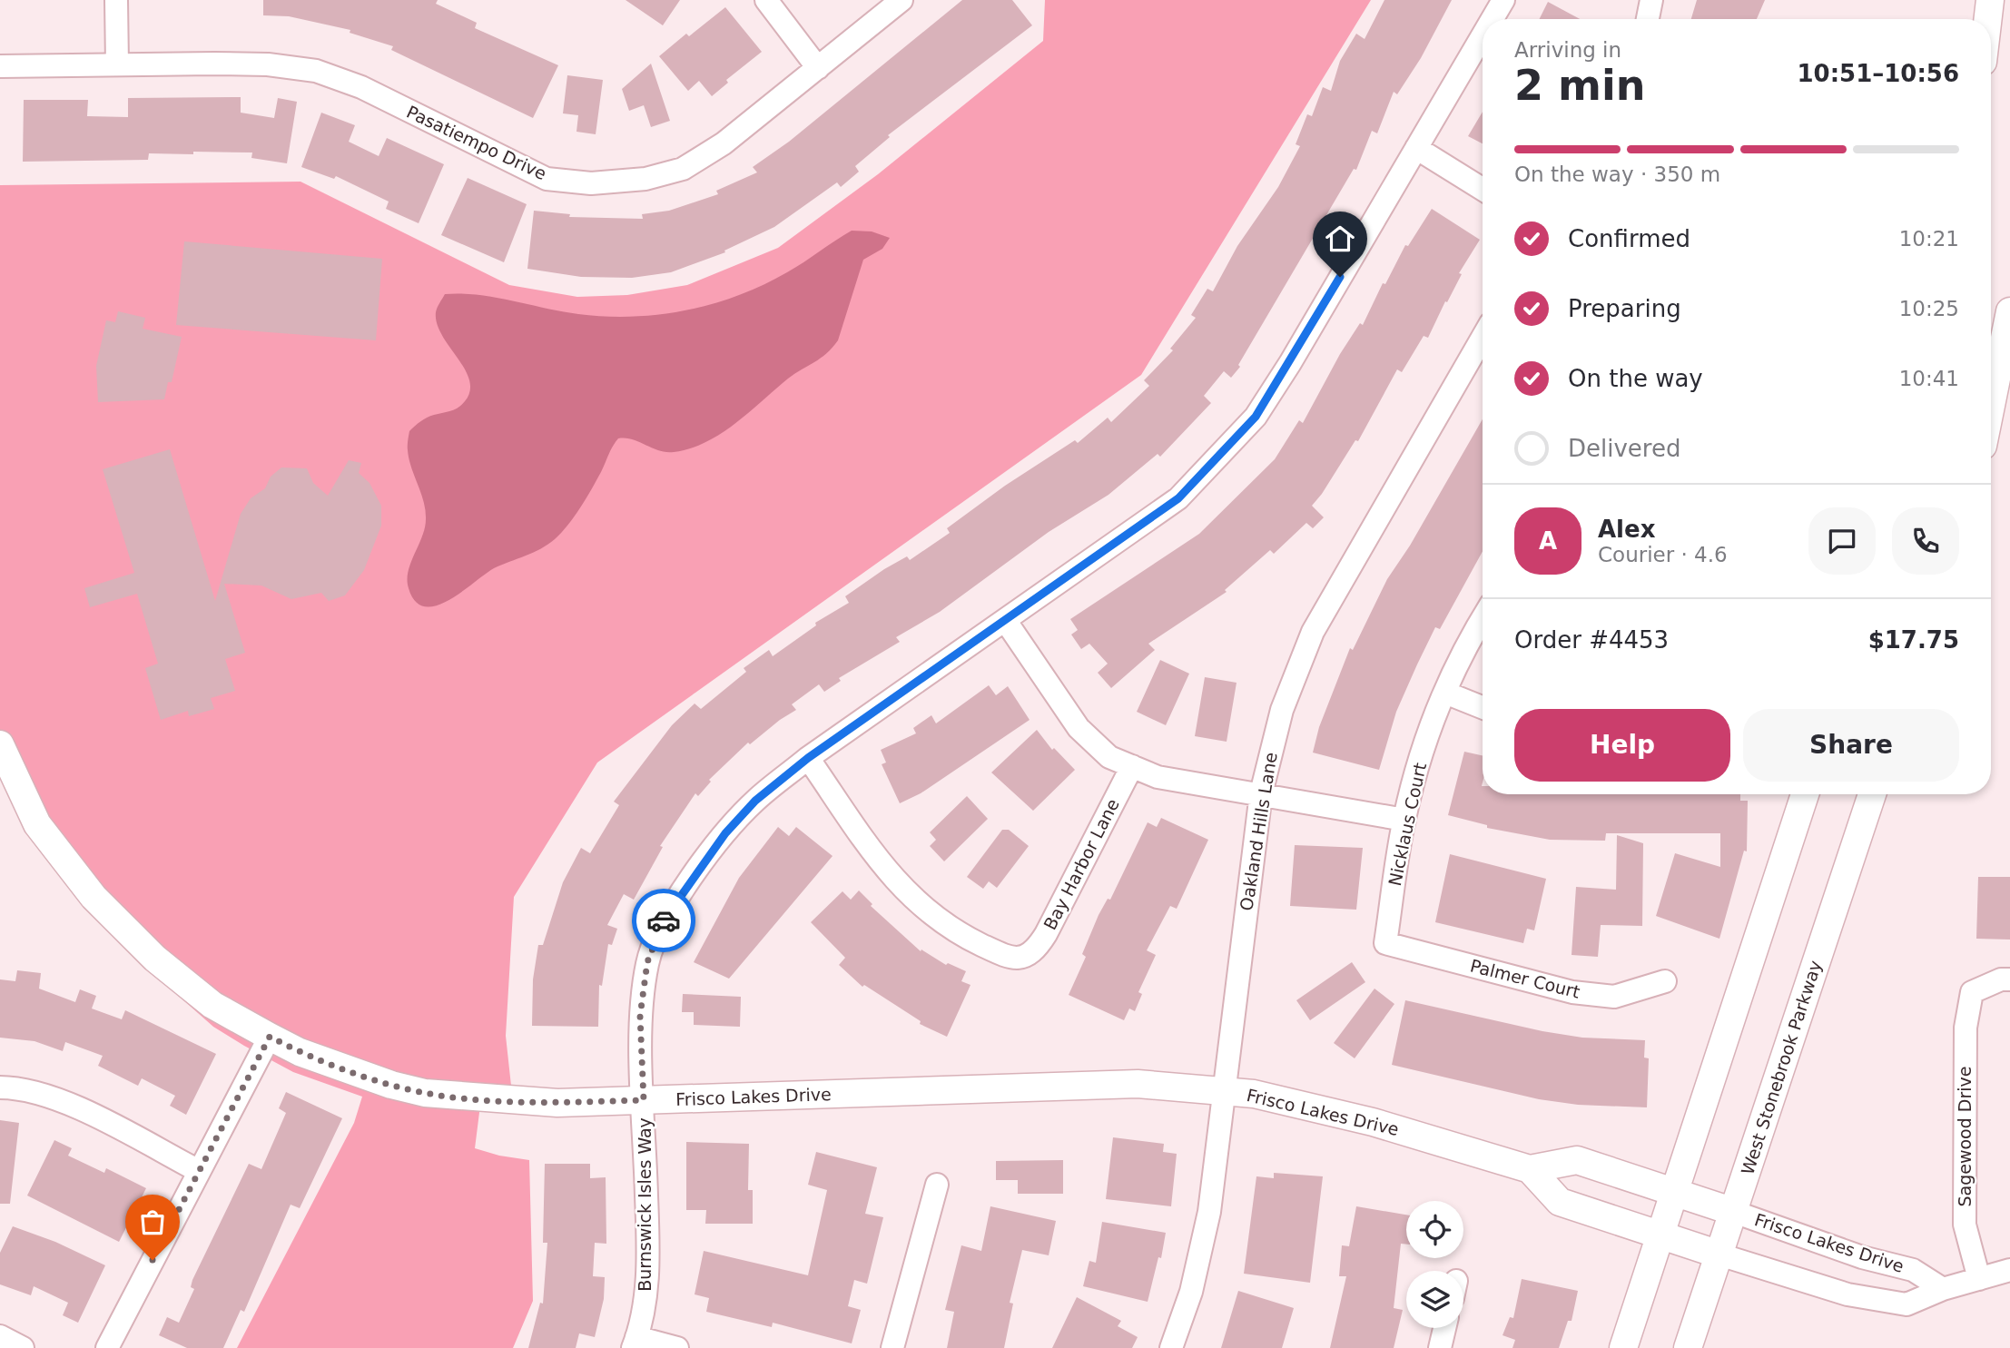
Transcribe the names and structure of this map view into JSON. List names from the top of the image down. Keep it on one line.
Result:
{"streets":{"street":["Pasatiempo Drive","Nicklaus Court","Oakland Hills Lane","Bay Harbor Lane","Palmer Court","West Stonebrook Parkway","Frisco Lakes Drive","Sagewood Drive","Burnswick Isles Way"]},"crossings":[["Nicklaus Court","Palmer Court"],["Oakland Hills Lane","Frisco Lakes Drive"],["Bay Harbor Lane","Burnswick Isles Way"],["West Stonebrook Parkway","Frisco Lakes Drive"],["Frisco Lakes Drive","Burnswick Isles Way"]],"page":{"heading":["2 min","Arriving in","10:51–10:56"],"panel":["Alex","Courier · 4.6","Order #4453","$17.75"],"bar":"On the way · 350 m","list":[["Confirmed","10:21"],["Preparing","10:25"],["On the way","10:41"],"Delivered"],"round":"A","buttons":["Help","Share"]}}
